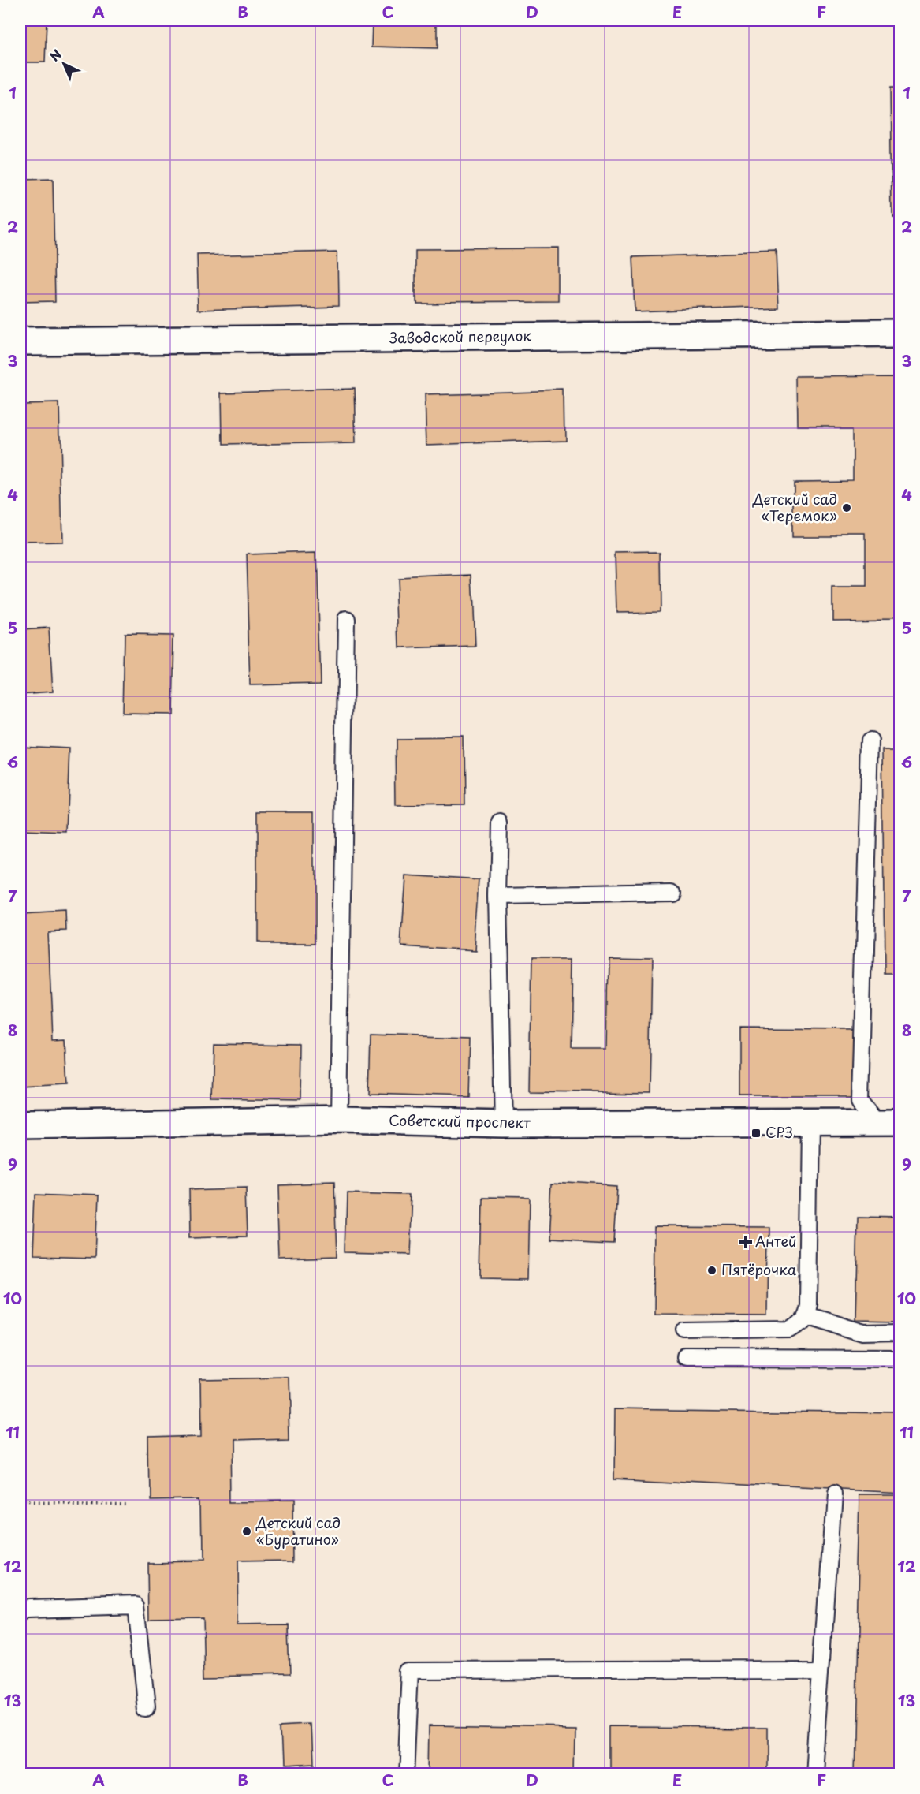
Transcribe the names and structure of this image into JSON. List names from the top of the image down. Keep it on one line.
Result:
{"streets":{"street":["Заводской переулок","Советский проспект"]},"places":{"other":["Детский сад «Теремок»","Пятёрочка","Детский сад «Буратино»"],"transit":["СРЗ"],"health":["Антей"]},"north":"top left","grid":{"columns":["A","B","C","D","E","F"],"rows":["1","2","3","4","5","6","7","8","9","10","11","12","13"]}}
